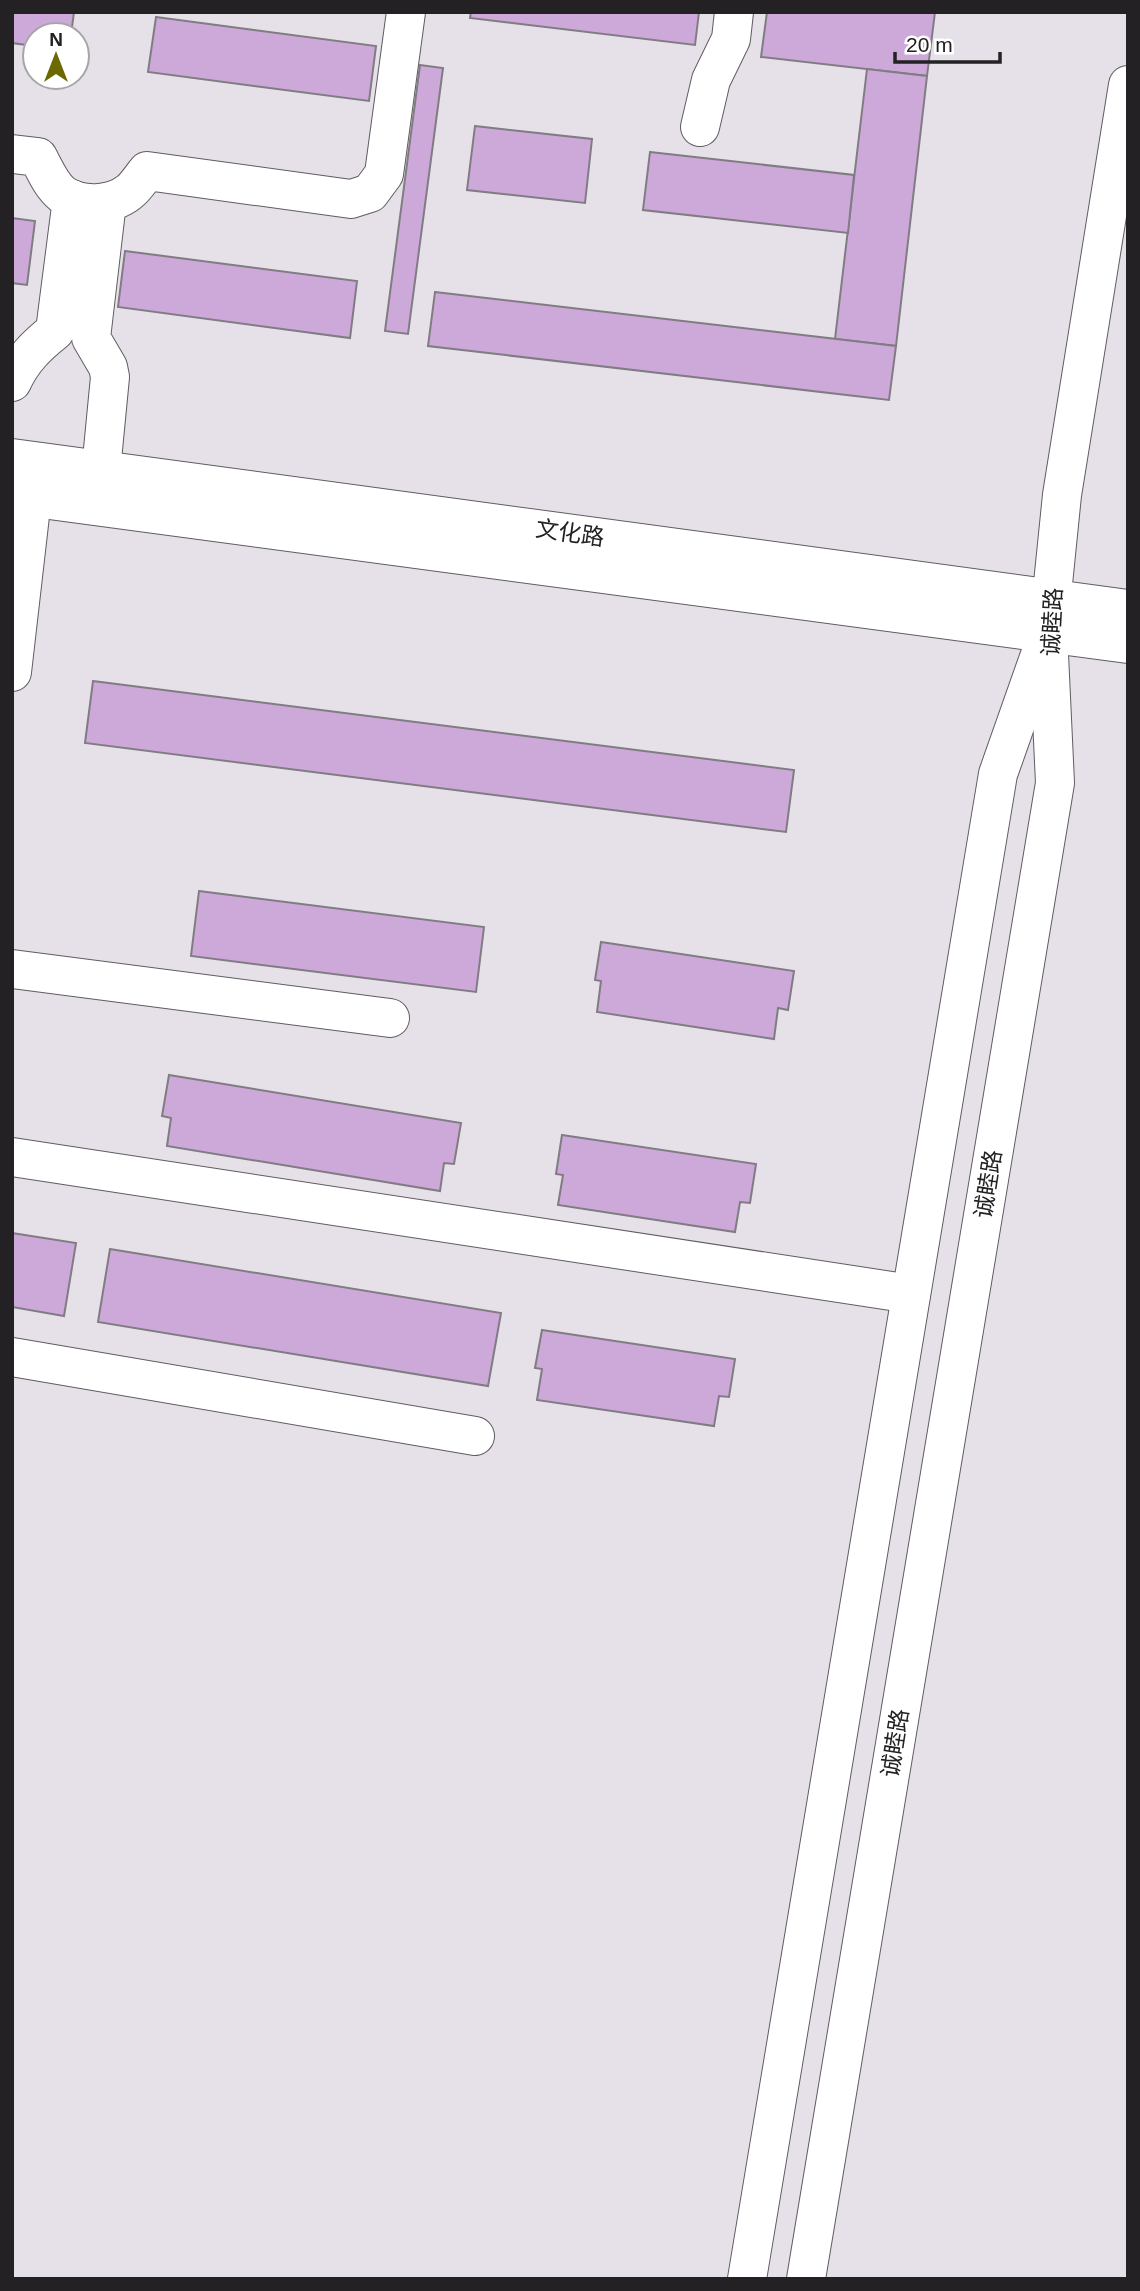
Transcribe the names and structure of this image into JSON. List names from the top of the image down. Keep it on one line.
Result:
{"streets":{"street":["文化路","诚睦路"]},"crossings":[["文化路","诚睦路"]],"scale_bar":"20 m","north":"top"}
